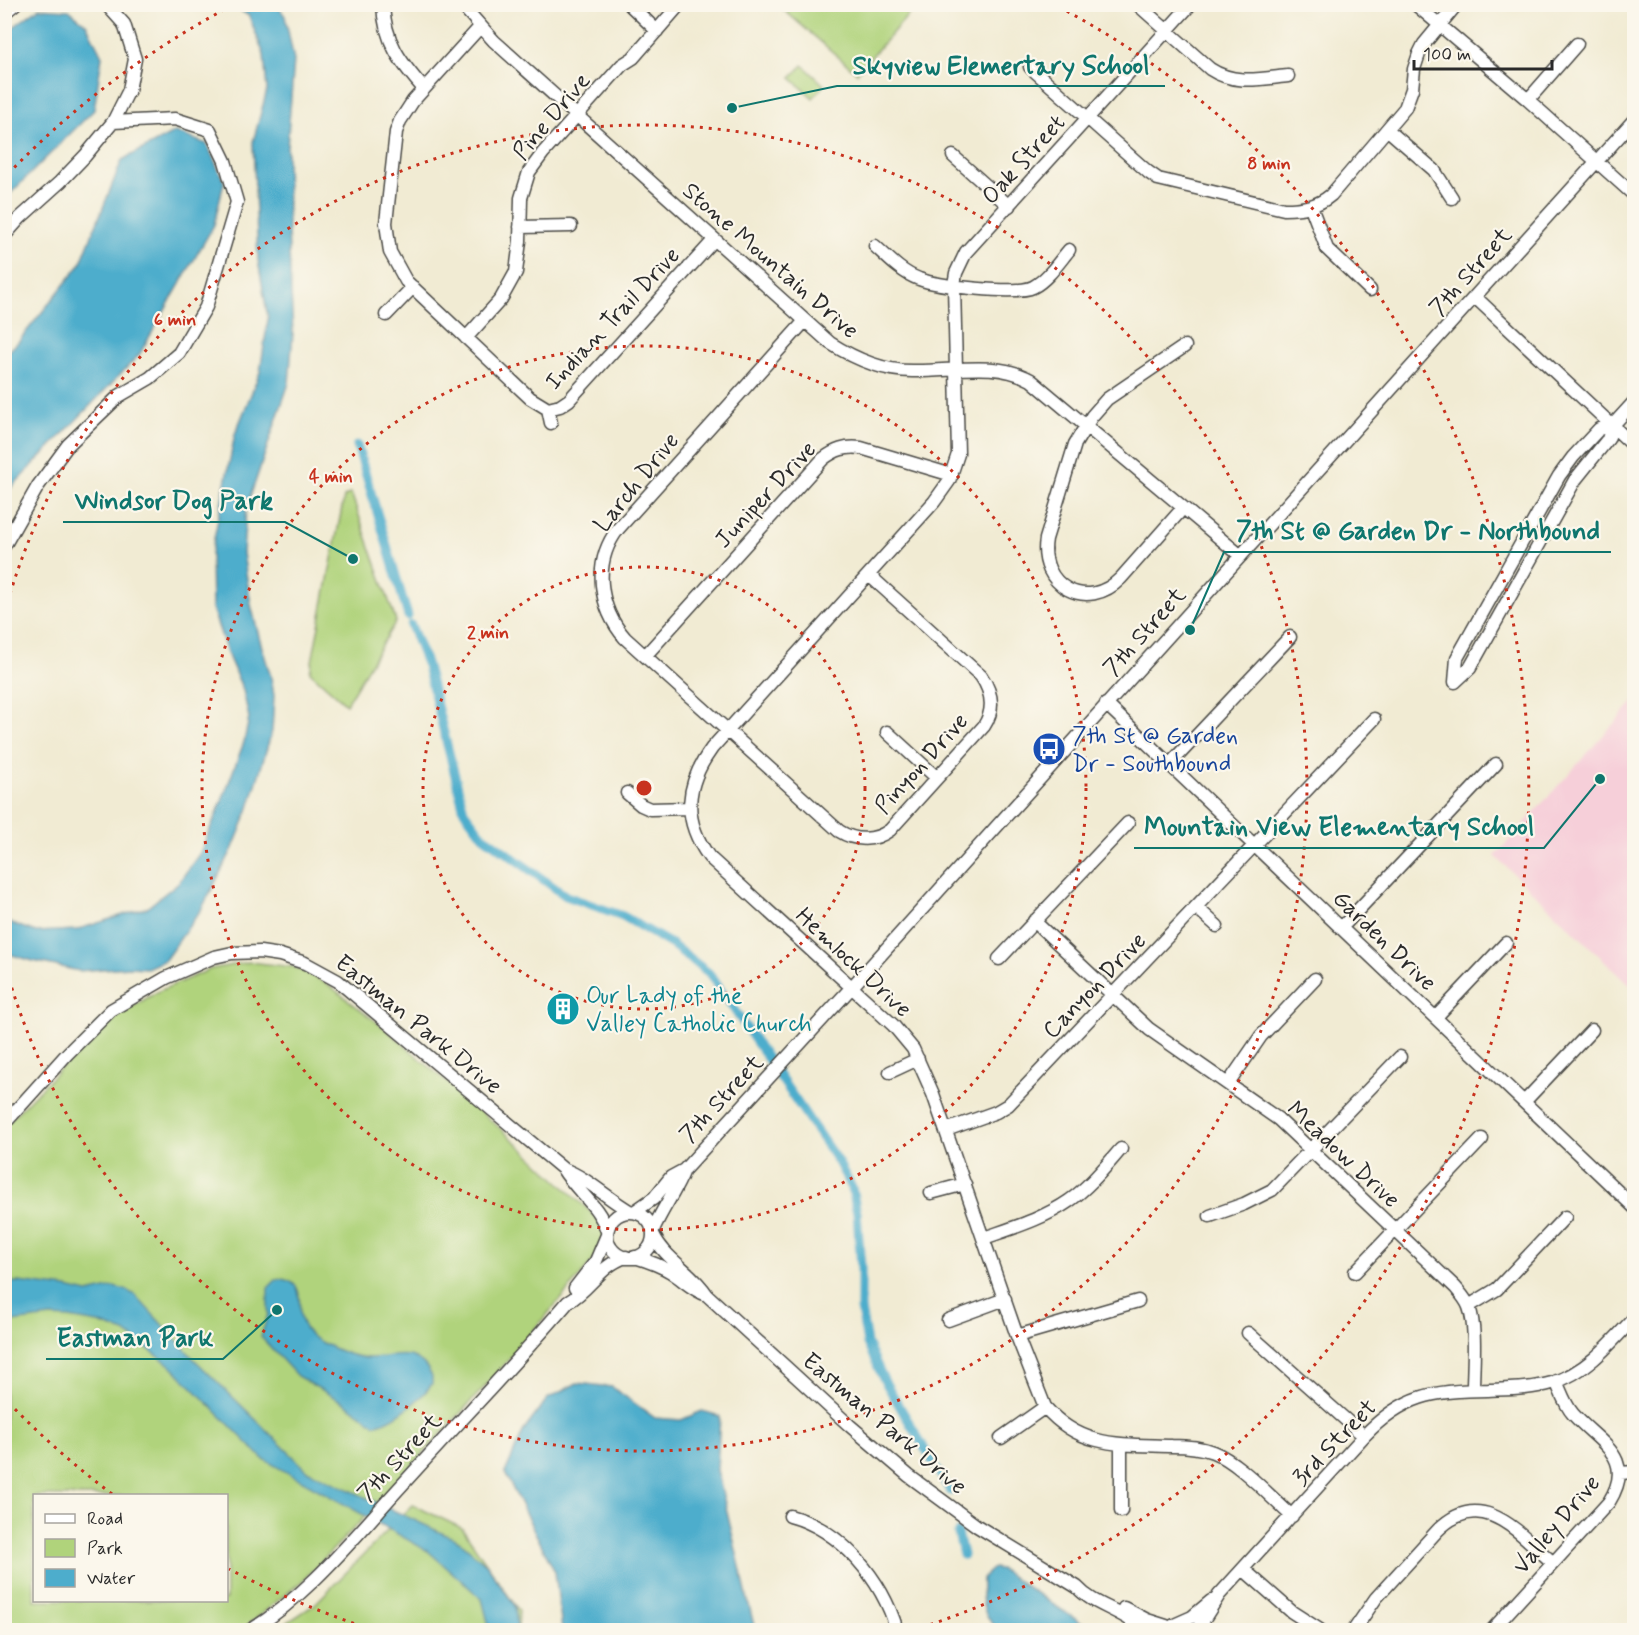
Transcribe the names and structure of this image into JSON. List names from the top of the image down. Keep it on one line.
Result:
{"streets":{"street":["Pine Drive","Oak Street","Stone Mountain Drive","7th Street","Indian Trail Drive","Larch Drive","Juniper Drive","Pinyon Drive","Garden Drive","Hemlock Drive","Canyon Drive","Eastman Park Drive","Meadow Drive","3rd Street","Valley Drive"]},"crossings":[["Pine Drive","Stone Mountain Drive"],["Pine Drive","Indian Trail Drive"],["Oak Street","Stone Mountain Drive"],["Oak Street","Hemlock Drive"],["Stone Mountain Drive","7th Street"],["Stone Mountain Drive","Indian Trail Drive"],["Stone Mountain Drive","Larch Drive"],["Stone Mountain Drive","Hemlock Drive"],["7th Street","Garden Drive"],["7th Street","Hemlock Drive"],["7th Street","Eastman Park Drive"],["Larch Drive","Juniper Drive"],["Larch Drive","Pinyon Drive"],["Larch Drive","Hemlock Drive"],["Juniper Drive","Hemlock Drive"],["Pinyon Drive","Hemlock Drive"],["Garden Drive","Canyon Drive"],["Hemlock Drive","Canyon Drive"],["Hemlock Drive","3rd Street"],["Canyon Drive","Meadow Drive"],["Eastman Park Drive","3rd Street"],["Meadow Drive","3rd Street"],["3rd Street","Valley Drive"]],"places":{"other":["Skyview Elemertary School","Windsor Dog Park","7th St @ Garden Dr - Northbound","Mountain View Elementary School","Eastman Park"],"bus stop":["7th St @ Garden Dr - Southbound"],"building":["Our Lady of the Valley Catholic Church"]},"legend":["Road","Park","Water"],"scale_bar":"100 m","rings":["8 min","6 min","4 min","2 min"]}
